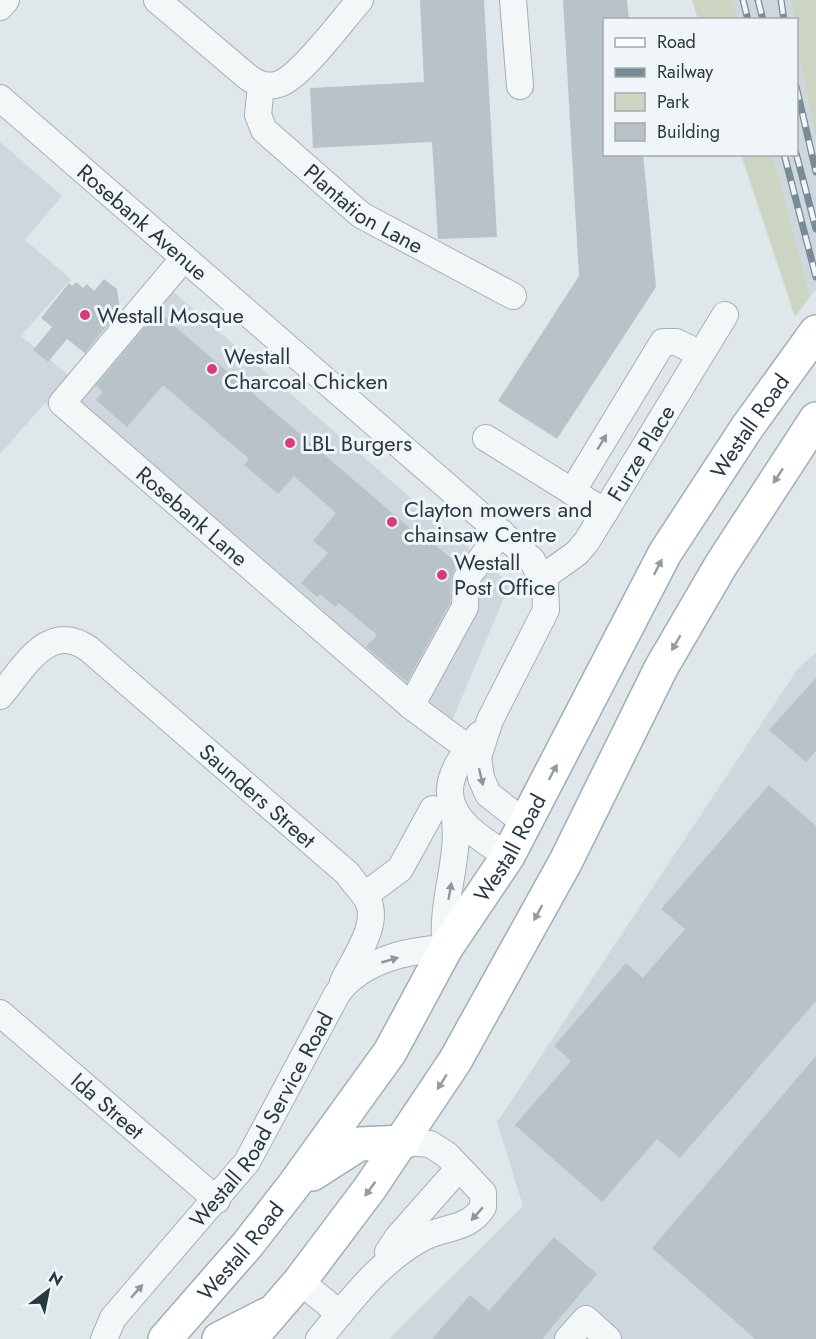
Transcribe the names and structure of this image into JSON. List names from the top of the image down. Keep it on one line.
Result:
{"streets":{"main road":["Westall Road"],"street":["Plantation Lane","Rosebank Avenue","Furze Place","Rosebank Lane","Saunders Street","Ida Street","Westall Road Service Road"]},"crossings":[["Rosebank Avenue","Furze Place"],["Rosebank Avenue","Rosebank Lane"],["Westall Road","Westall Road Service Road"],["Ida Street","Westall Road Service Road"]],"places":["Westall Mosque","Westall Charcoal Chicken","LBL Burgers","Clayton mowers and chainsaw Centre","Westall Post Office"],"legend":["Road","Railway","Park","Building"],"north":"top right"}
